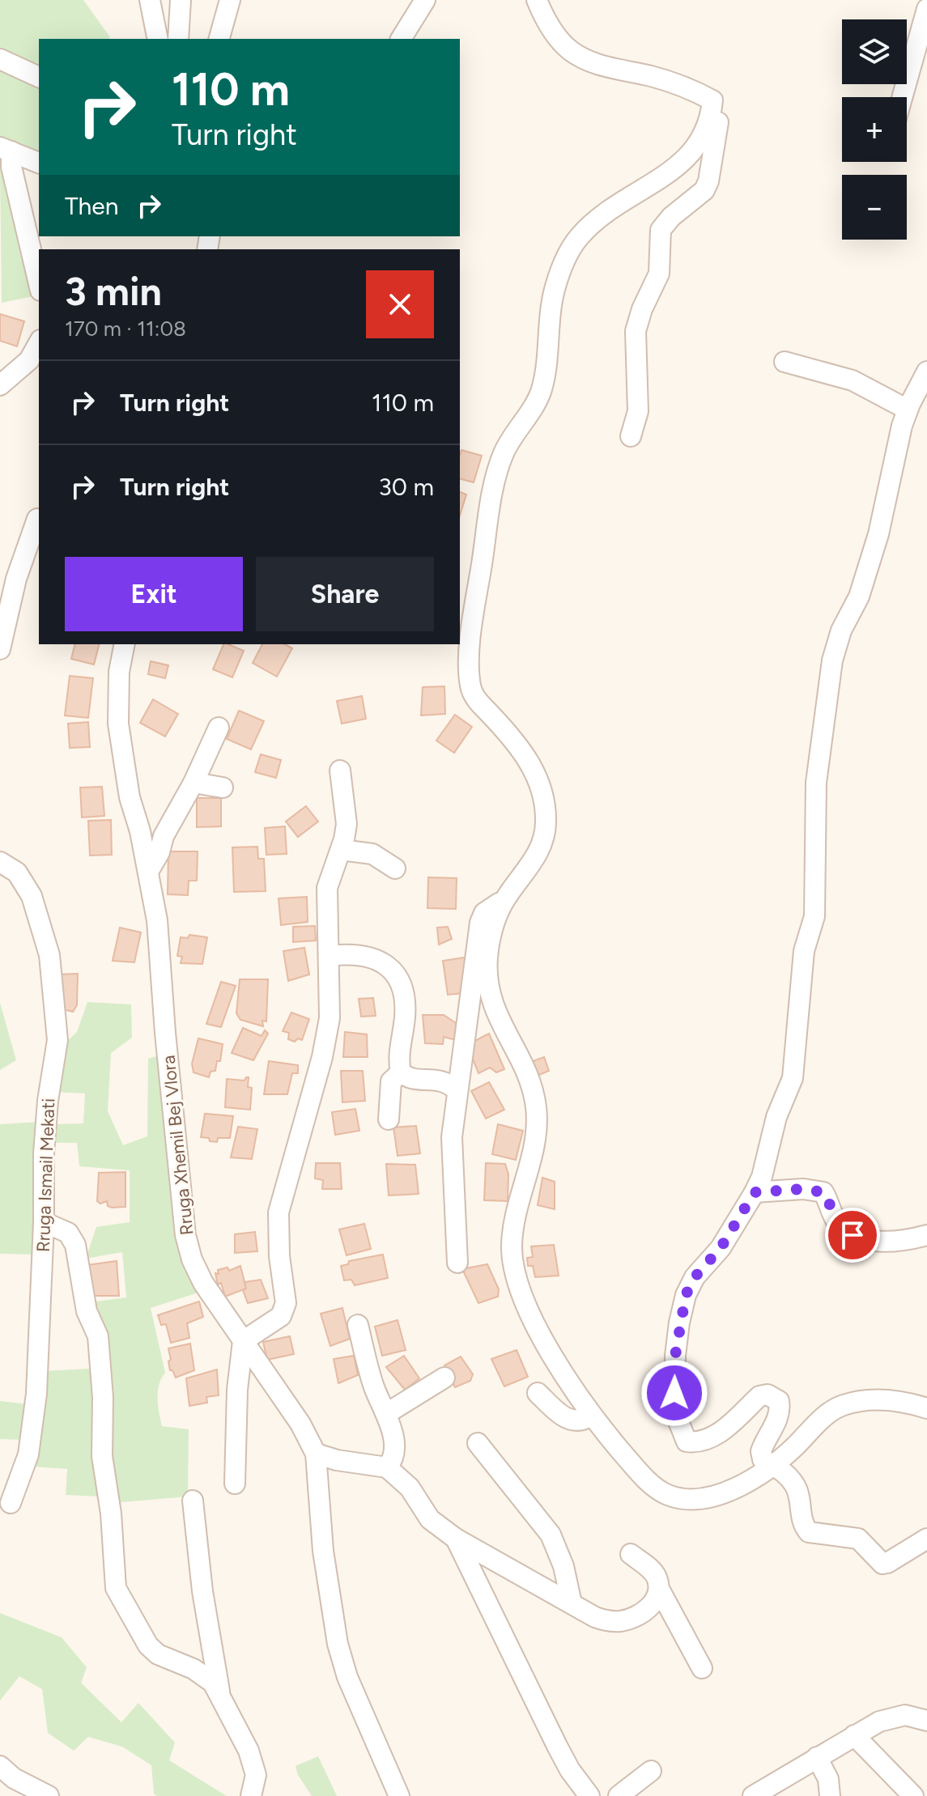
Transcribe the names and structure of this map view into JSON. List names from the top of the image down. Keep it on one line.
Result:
{"streets":{"street":["Rruga Xhemil Bej Vlora","Rruga Ismail Mekati"]},"page":{"map_buttons":["+","−"],"turn":["110 m","Turn right"],"then":"Then","heading":["3 min","170 m · 11:08"],"list":[{"name":"Turn right","value":"110 m"},{"name":"Turn right","value":"30 m"}],"buttons":["Exit","Share"]}}
